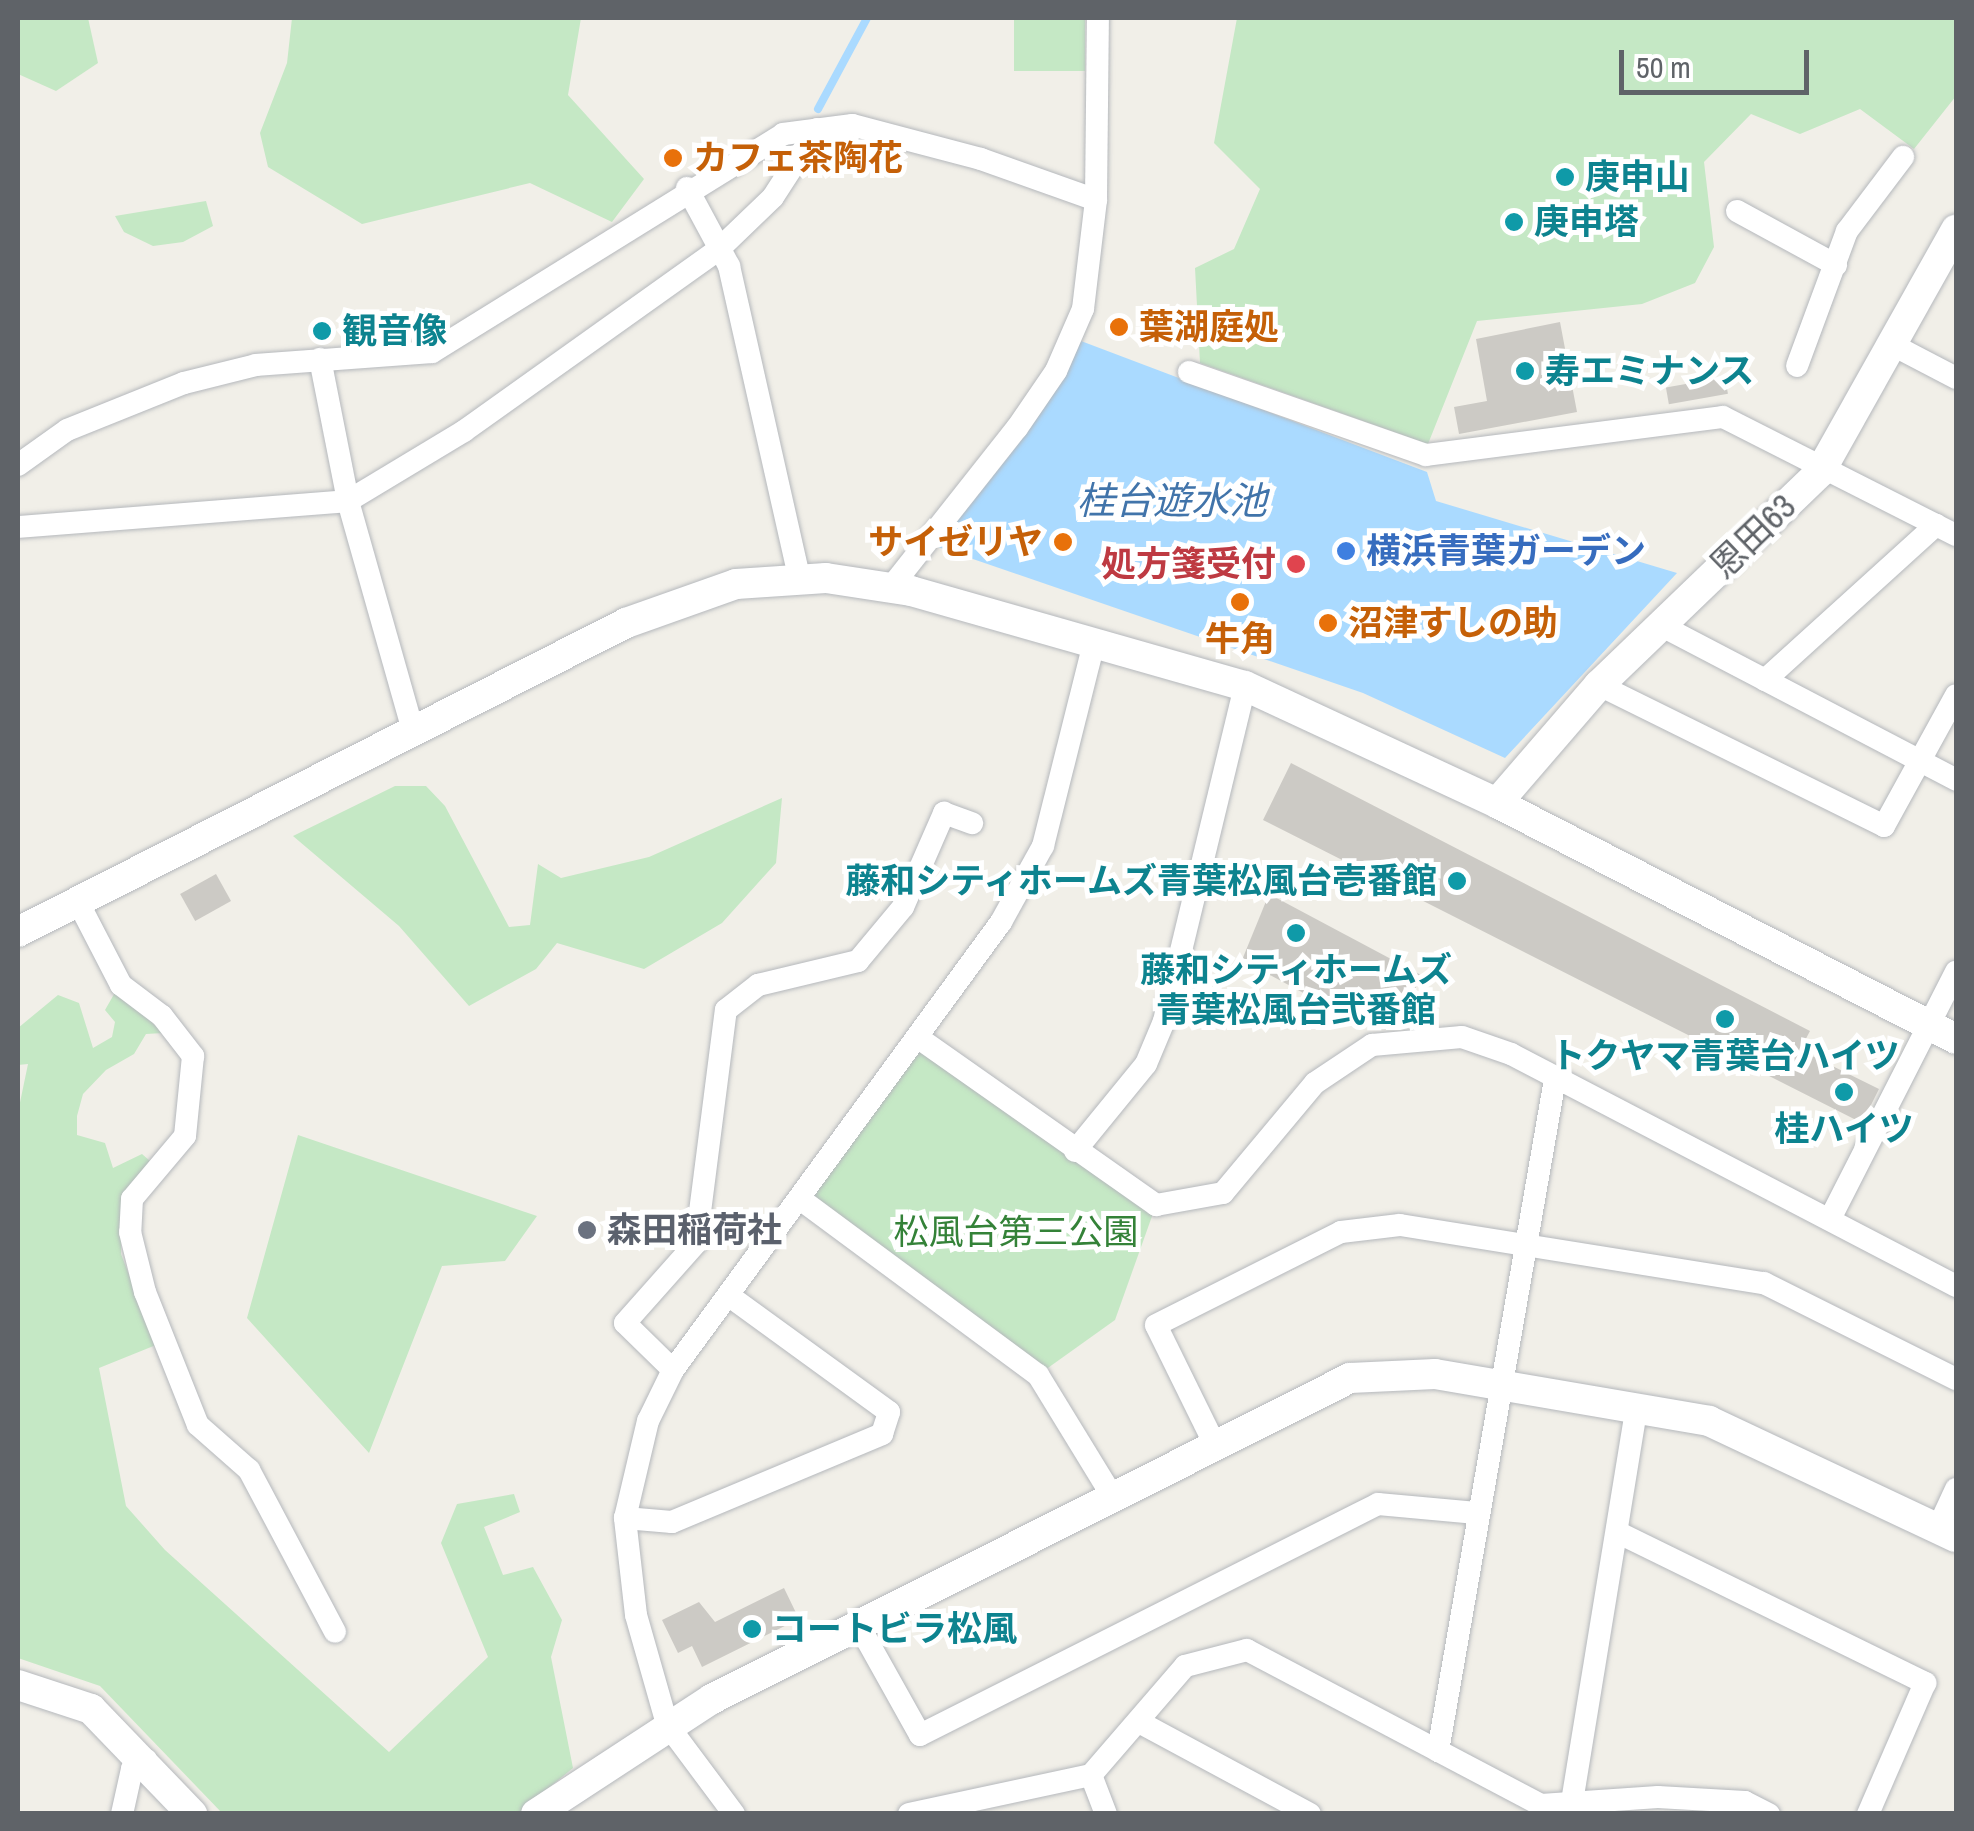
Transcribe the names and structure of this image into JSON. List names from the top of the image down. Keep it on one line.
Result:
{"streets":{"street":["恩田63"]},"water":["桂台遊水池"],"parks":["松風台第三公園"],"places":["カフェ茶陶花","庚申山","庚申塔","葉湖庭処","観音像","寿エミナンス","サイゼリヤ","横浜青葉ガーデン","処方箋受付","牛角","沼津すしの助","藤和シティホームズ青葉松風台壱番館","藤和シティホームズ 青葉松風台弐番館","トクヤマ青葉台ハイツ","桂ハイツ","森田稲荷社","コートビラ松風"],"scale_bar":"50 m"}
